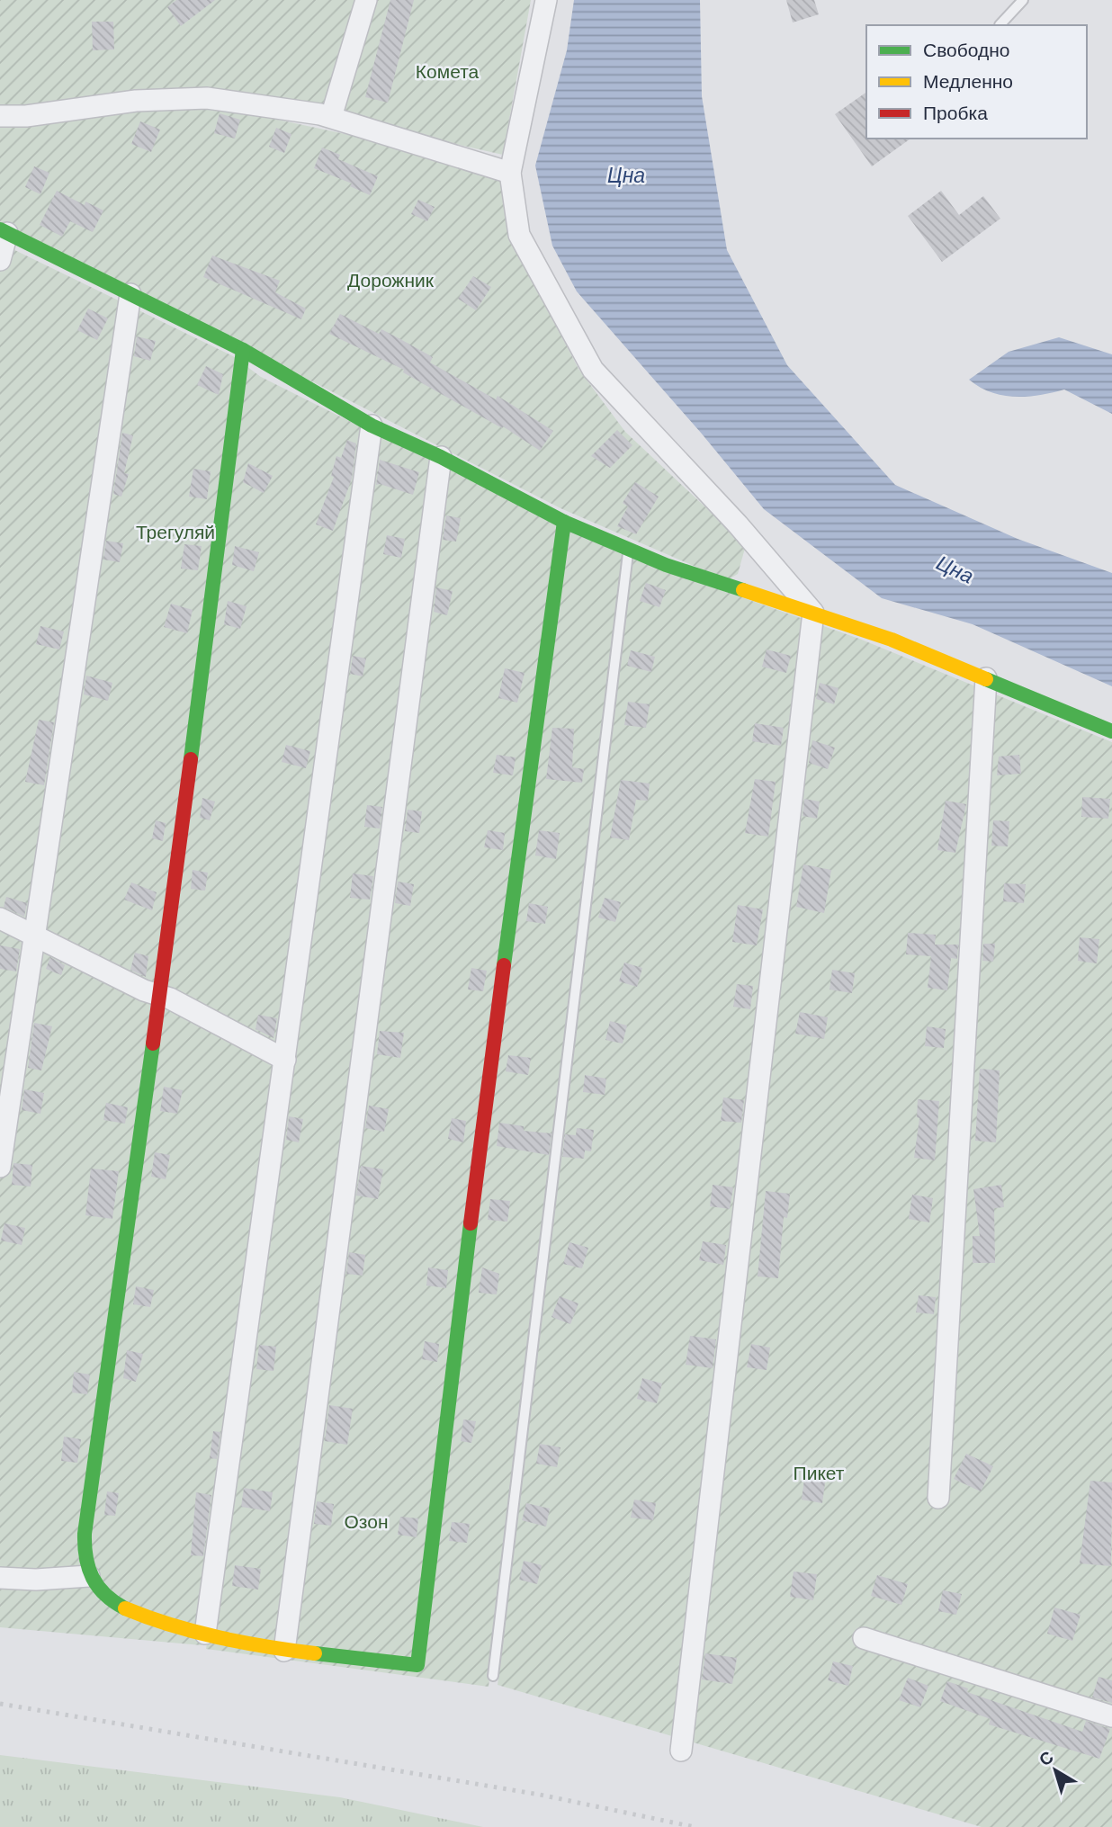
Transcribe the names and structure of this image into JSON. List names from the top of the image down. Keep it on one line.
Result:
{"water":["Цна"],"parks":["Комета","Дорожник","Трегуляй","Пикет","Озон"],"legend":["Свободно","Медленно","Пробка"],"north":"top left"}
